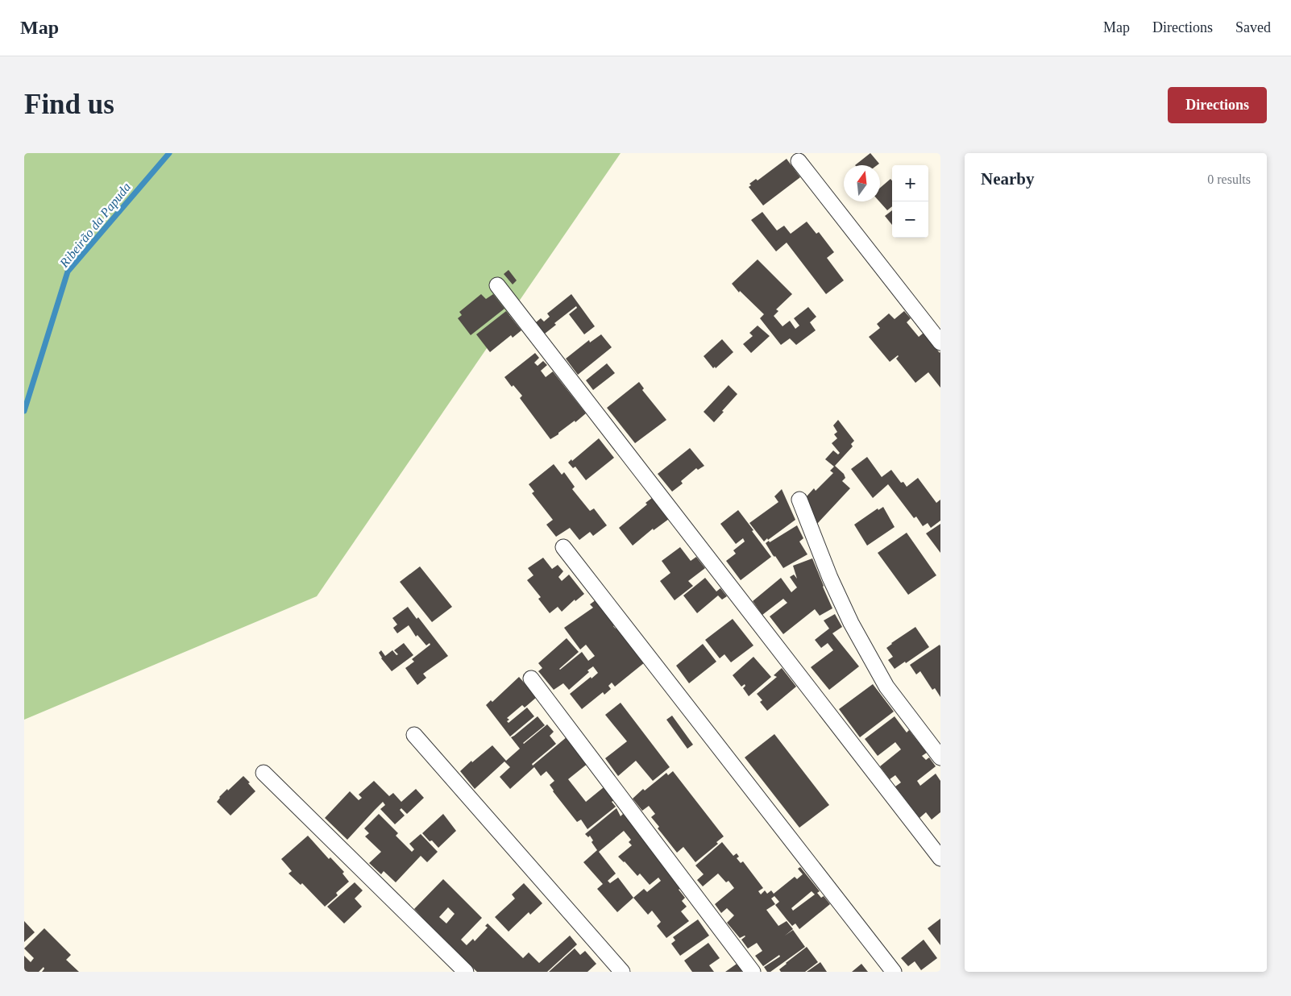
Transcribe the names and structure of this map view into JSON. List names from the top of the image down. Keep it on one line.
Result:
{"water":["Ribeirão da Papuda"],"north":"top","page":{"header":"Map","nav":["Map","Directions","Saved"],"buttons":"Directions","title":"Find us","heading":["Nearby","0 results"],"map_buttons":["+","−"]}}
